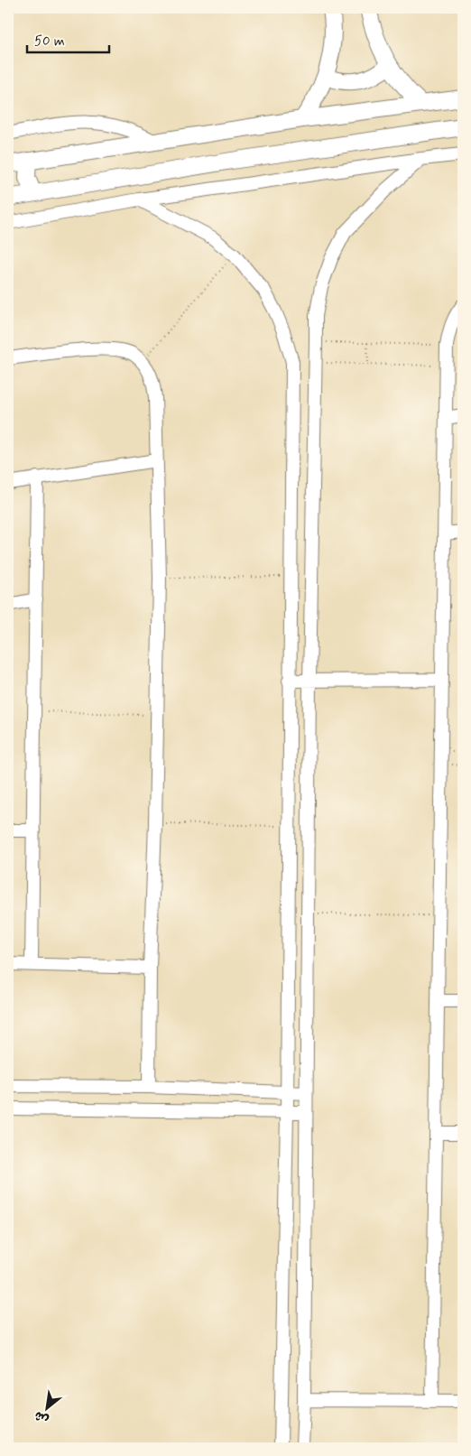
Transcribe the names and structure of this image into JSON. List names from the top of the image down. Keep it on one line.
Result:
{"scale_bar":"50 m","north":"bottom left"}
